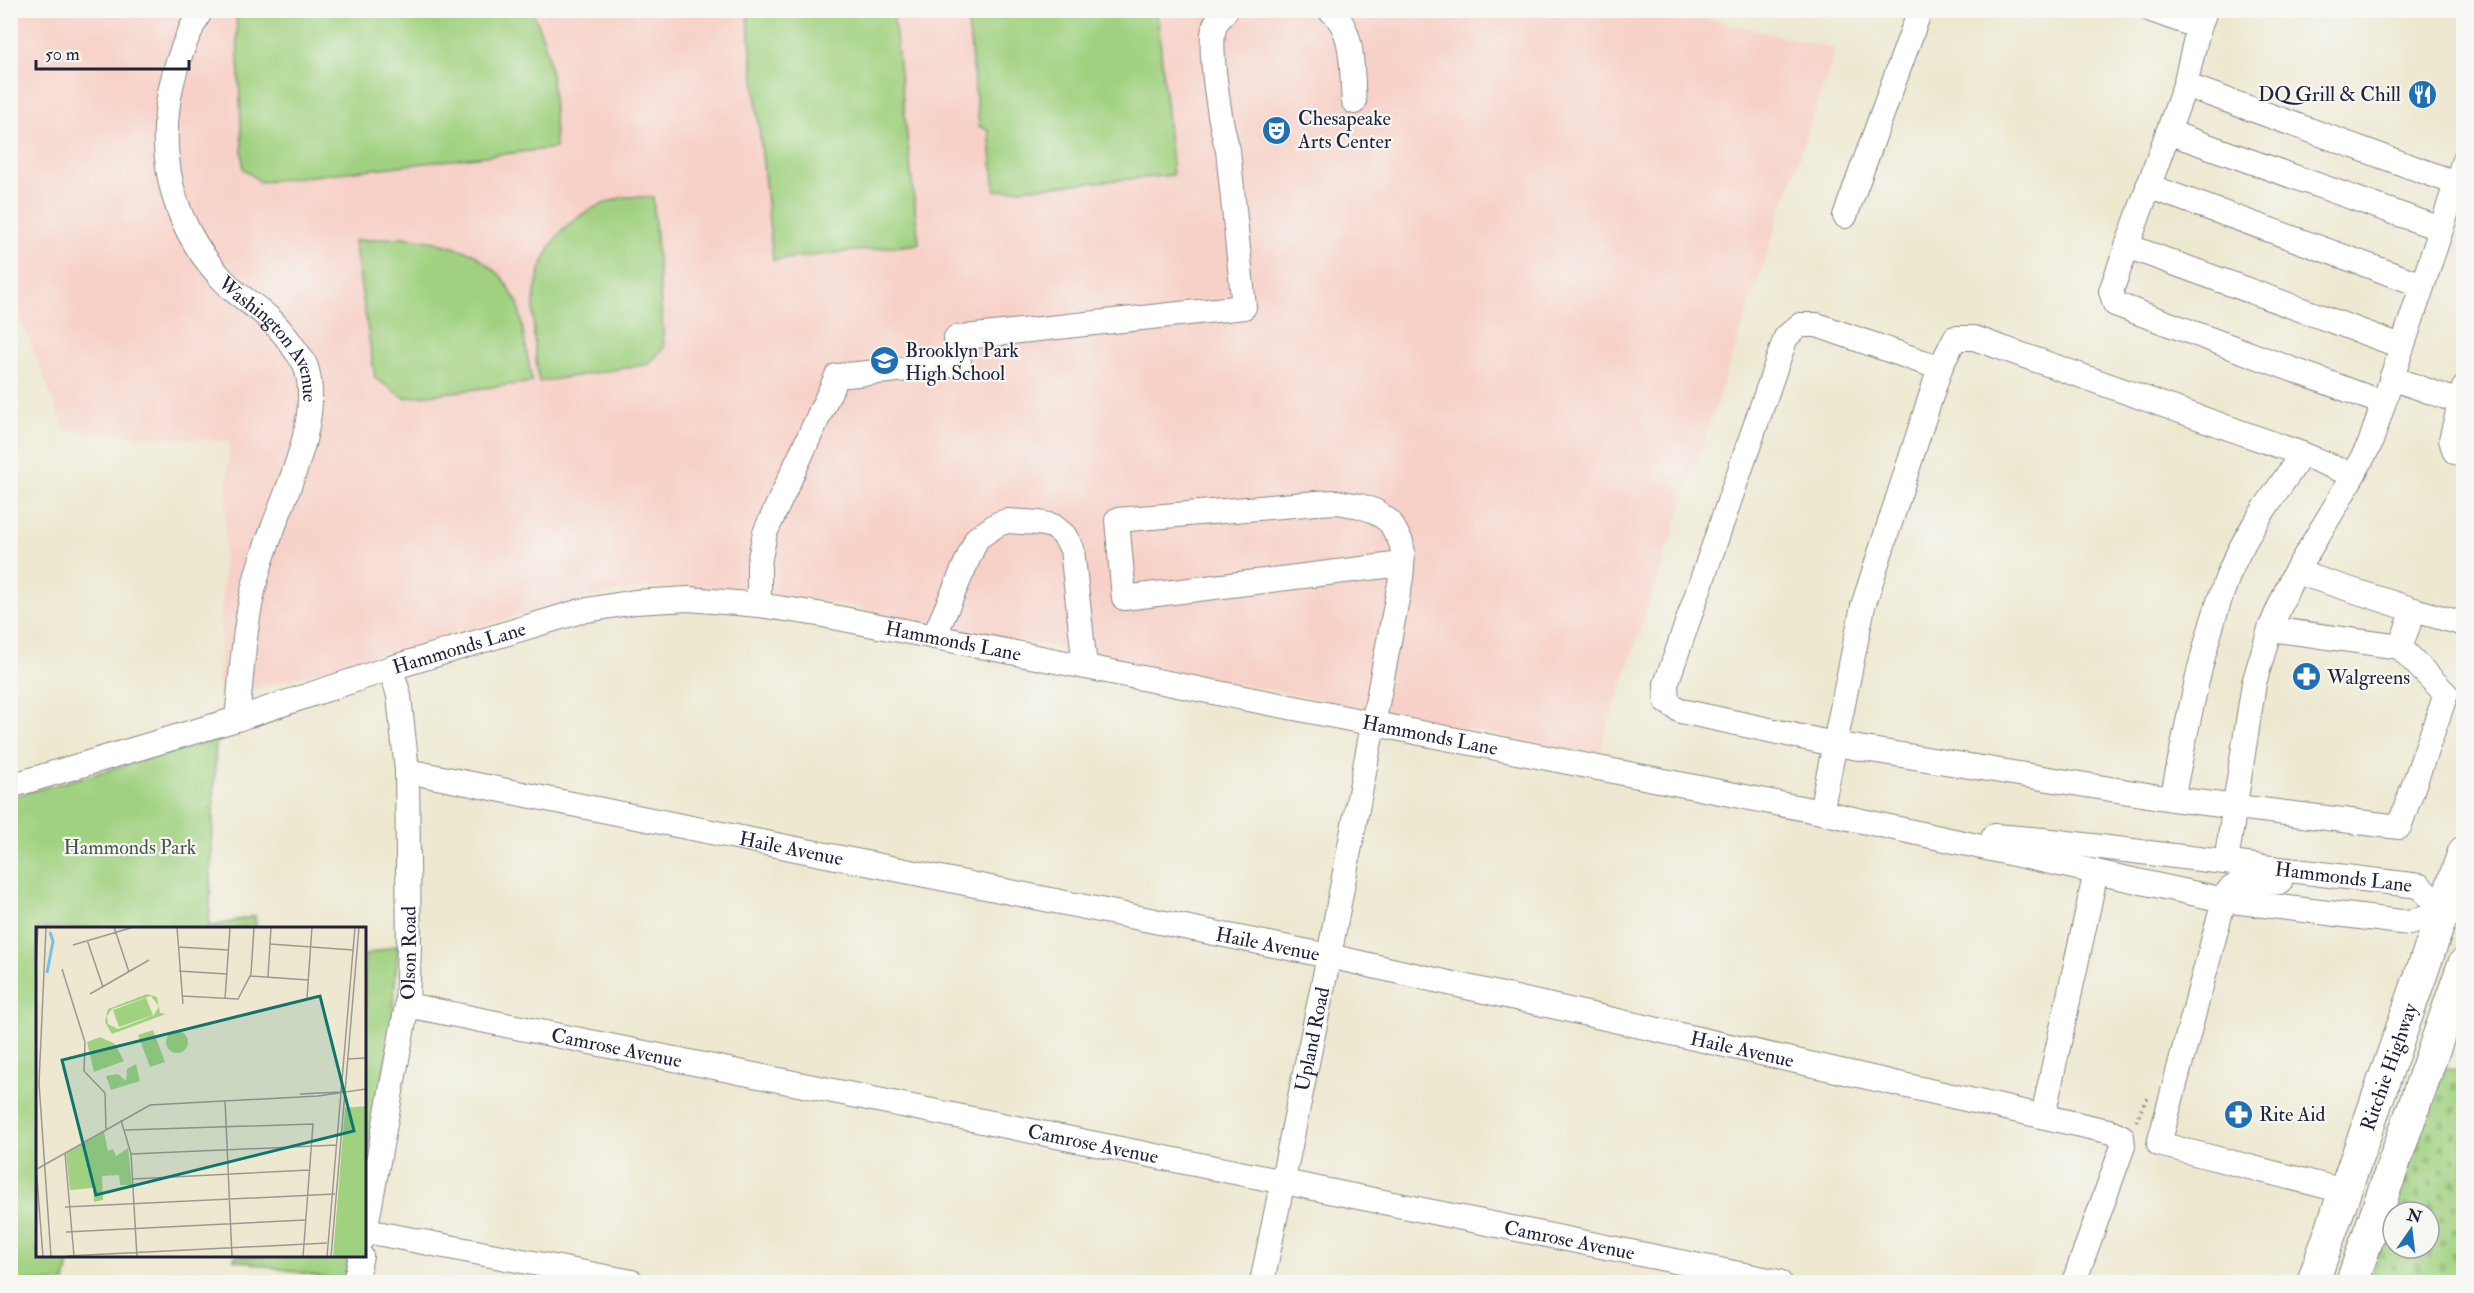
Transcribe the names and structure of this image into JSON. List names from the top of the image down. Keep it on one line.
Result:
{"streets":{"main road":["Ritchie Highway"],"street":["Washington Avenue","Hammonds Lane","Haile Avenue","Olson Road","Upland Road","Camrose Avenue"]},"crossings":[["Washington Avenue","Hammonds Lane"],["Hammonds Lane","Olson Road"],["Hammonds Lane","Upland Road"],["Hammonds Lane","Ritchie Highway"],["Haile Avenue","Olson Road"],["Haile Avenue","Upland Road"],["Olson Road","Camrose Avenue"],["Upland Road","Camrose Avenue"]],"parks":["Hammonds Park"],"places":{"restaurant":["DQ Grill & Chill"],"theatre":["Chesapeake Arts Center"],"school or university":["Brooklyn Park High School"],"pharmacy":["Walgreens","Rite Aid"]},"scale_bar":"50 m","north":"top"}
